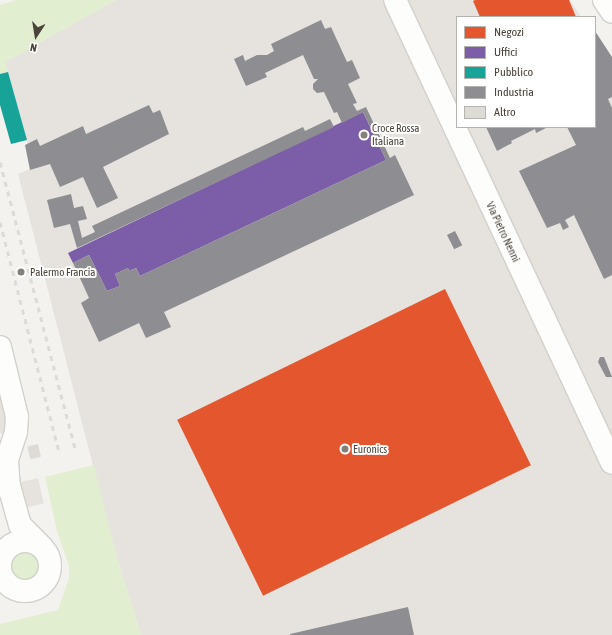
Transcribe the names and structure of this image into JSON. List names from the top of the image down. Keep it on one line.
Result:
{"streets":{"street":["Via Pietro Nenni"]},"places":["Croce Rossa Italiana","Palermo Francia","Euronics"],"legend":["Negozi","Uffici","Pubblico","Industria","Altro"],"north":"bottom"}
